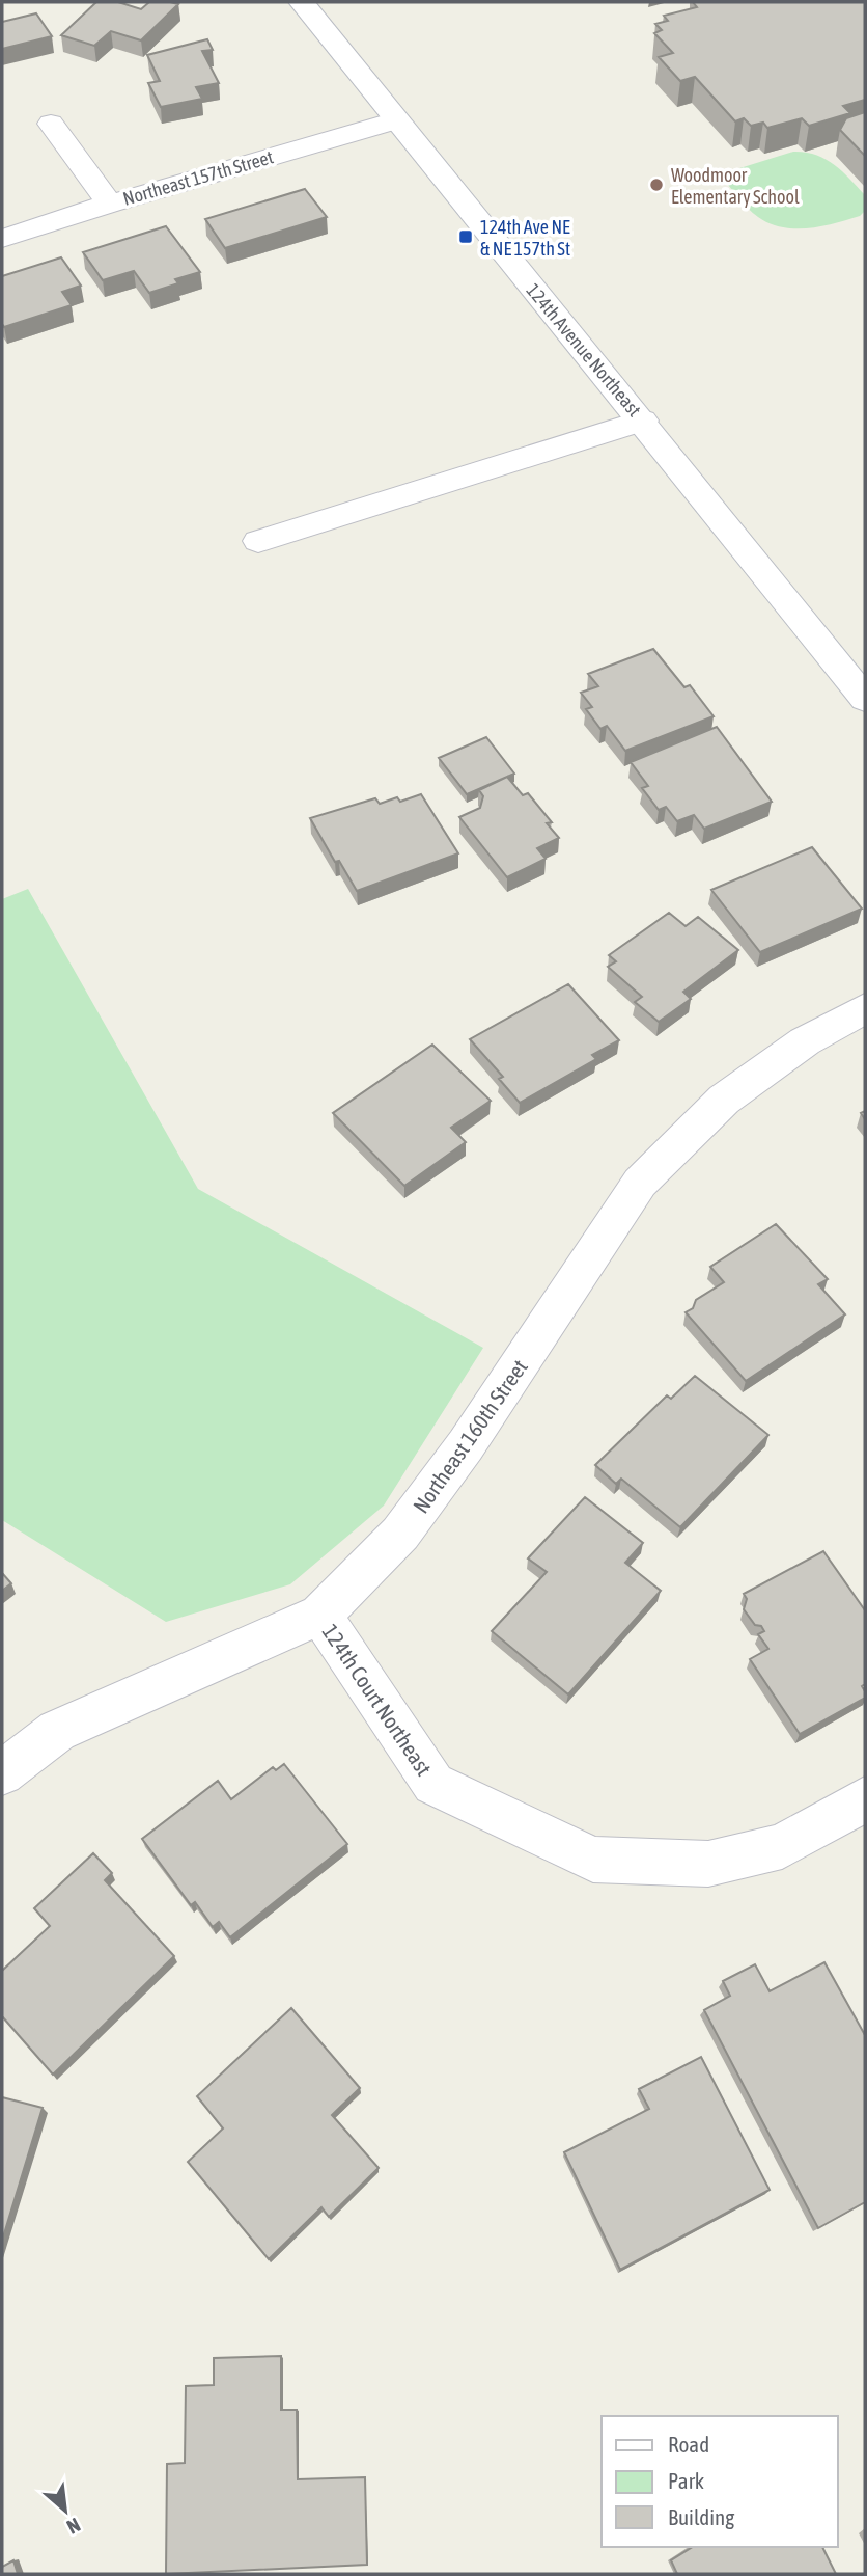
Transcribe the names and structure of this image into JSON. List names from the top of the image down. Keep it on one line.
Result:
{"streets":{"street":["Northeast 157th Street","124th Avenue Northeast","Northeast 160th Street","124th Court Northeast"]},"crossings":[["Northeast 157th Street","124th Avenue Northeast"],["Northeast 160th Street","124th Court Northeast"]],"places":{"other":["Woodmoor Elementary School"],"transit":["124th Ave NE & NE 157th St"]},"legend":["Road","Park","Building"],"north":"bottom right"}
